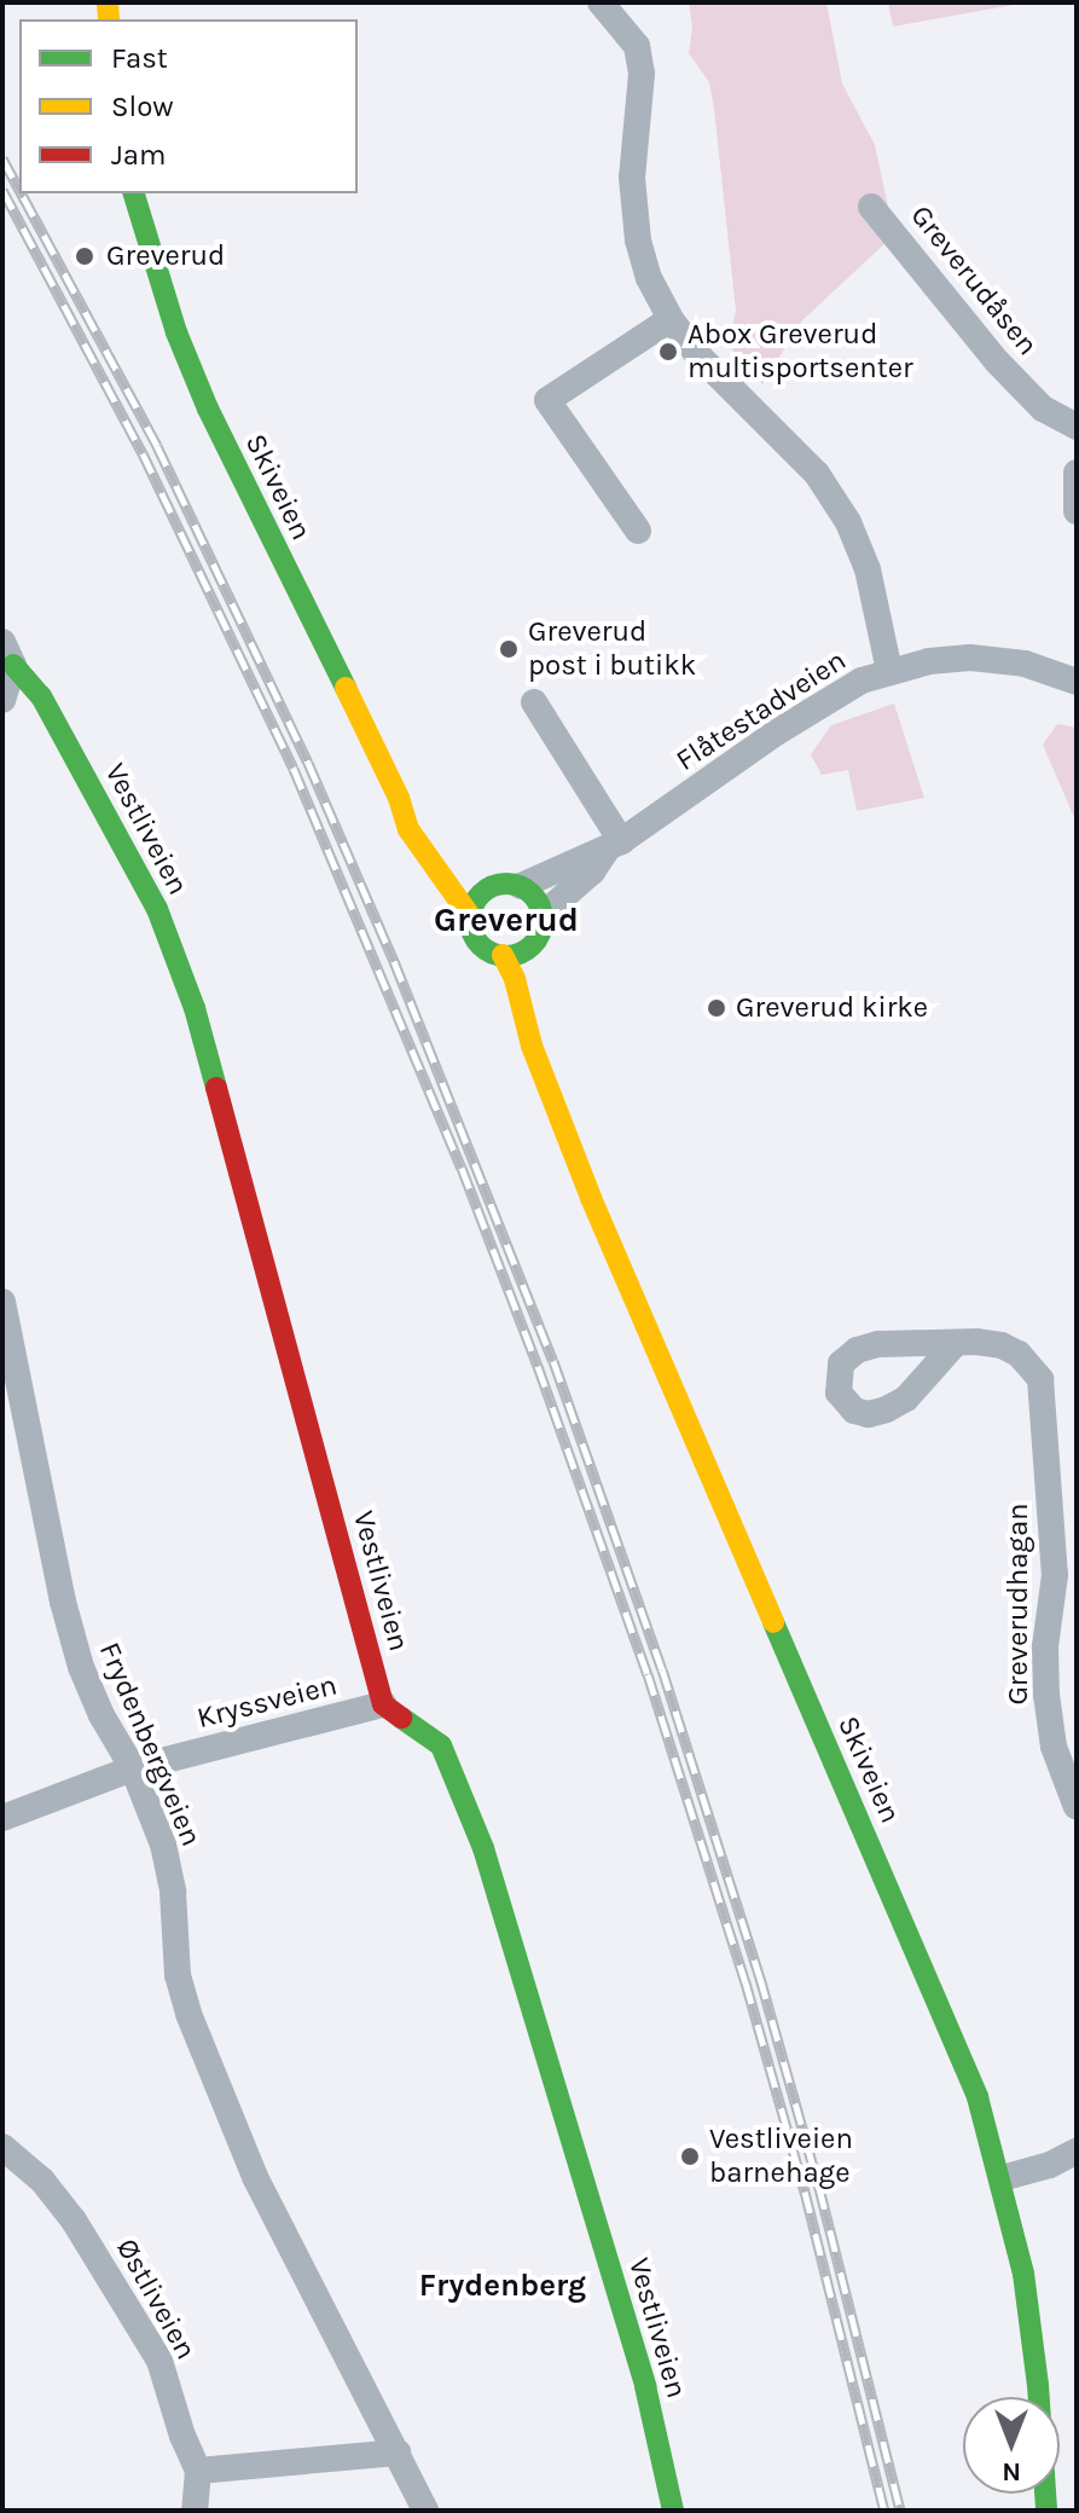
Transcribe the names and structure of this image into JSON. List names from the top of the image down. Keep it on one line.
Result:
{"streets":{"main road":["Skiveien","Vestliveien"],"street":["Greverudåsen","Flåtestadveien","Greverudhagan","Kryssveien","Frydenbergveien","Østliveien"]},"crossings":[["Skiveien","Flåtestadveien"],["Vestliveien","Kryssveien"],["Kryssveien","Frydenbergveien"]],"districts":["Greverud","Frydenberg"],"places":["Greverud","Abox Greverud multisportsenter","Greverud post i butikk","Greverud kirke","Vestliveien barnehage"],"legend":["Fast","Slow","Jam"],"north":"bottom"}
